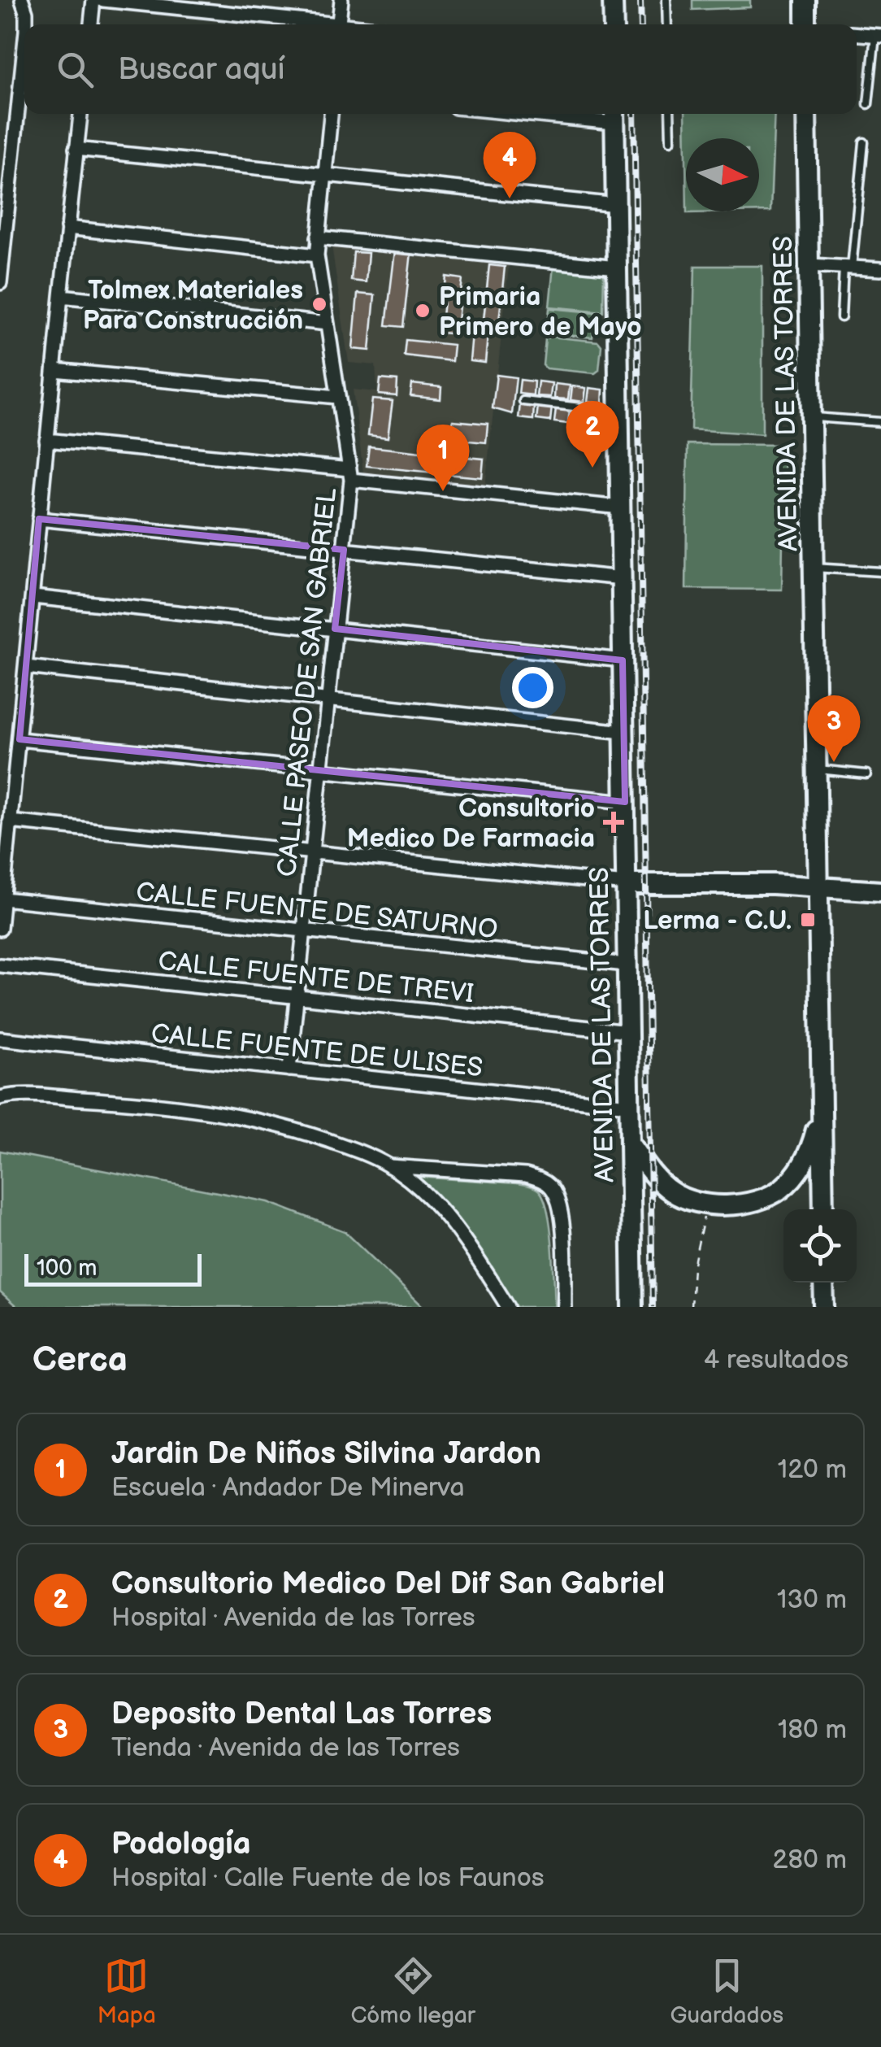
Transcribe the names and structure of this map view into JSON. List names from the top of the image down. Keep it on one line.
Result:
{"streets":{"main road":["AVENIDA DE LAS TORRES"],"street":["CALLE PASEO DE SAN GABRIEL","CALLE FUENTE DE SATURNO","CALLE FUENTE DE TREVI","CALLE FUENTE DE ULISES"]},"crossings":[["AVENIDA DE LAS TORRES","CALLE FUENTE DE SATURNO"],["AVENIDA DE LAS TORRES","CALLE FUENTE DE TREVI"],["AVENIDA DE LAS TORRES","CALLE FUENTE DE ULISES"],["CALLE PASEO DE SAN GABRIEL","CALLE FUENTE DE SATURNO"],["CALLE PASEO DE SAN GABRIEL","CALLE FUENTE DE TREVI"],["CALLE PASEO DE SAN GABRIEL","CALLE FUENTE DE ULISES"]],"places":{"other":["Tolmex Materiales Para Construcción","Primaria Primero de Mayo"],"health":["Consultorio Medico De Farmacia"],"transit":["Lerma - C.U."]},"scale_bar":"100 m","north":"right","page":{"search":"Buscar aquí","pins":["4","2","1","3"],"scale":"100 m","heading":["Cerca","4 resultados"],"list":[{"mark":"1","name":"Jardin De Niños Silvina Jardon","note":"Escuela · Andador De Minerva","value":"120 m"},{"mark":"2","name":"Consultorio Medico Del Dif San Gabriel","note":"Hospital · Avenida de las Torres","value":"130 m"},{"mark":"3","name":"Deposito Dental Las Torres","note":"Tienda · Avenida de las Torres","value":"180 m"},{"mark":"4","name":"Podología","note":"Hospital · Calle Fuente de los Faunos","value":"280 m"}],"nav":["Mapa","Cómo llegar","Guardados"]}}
